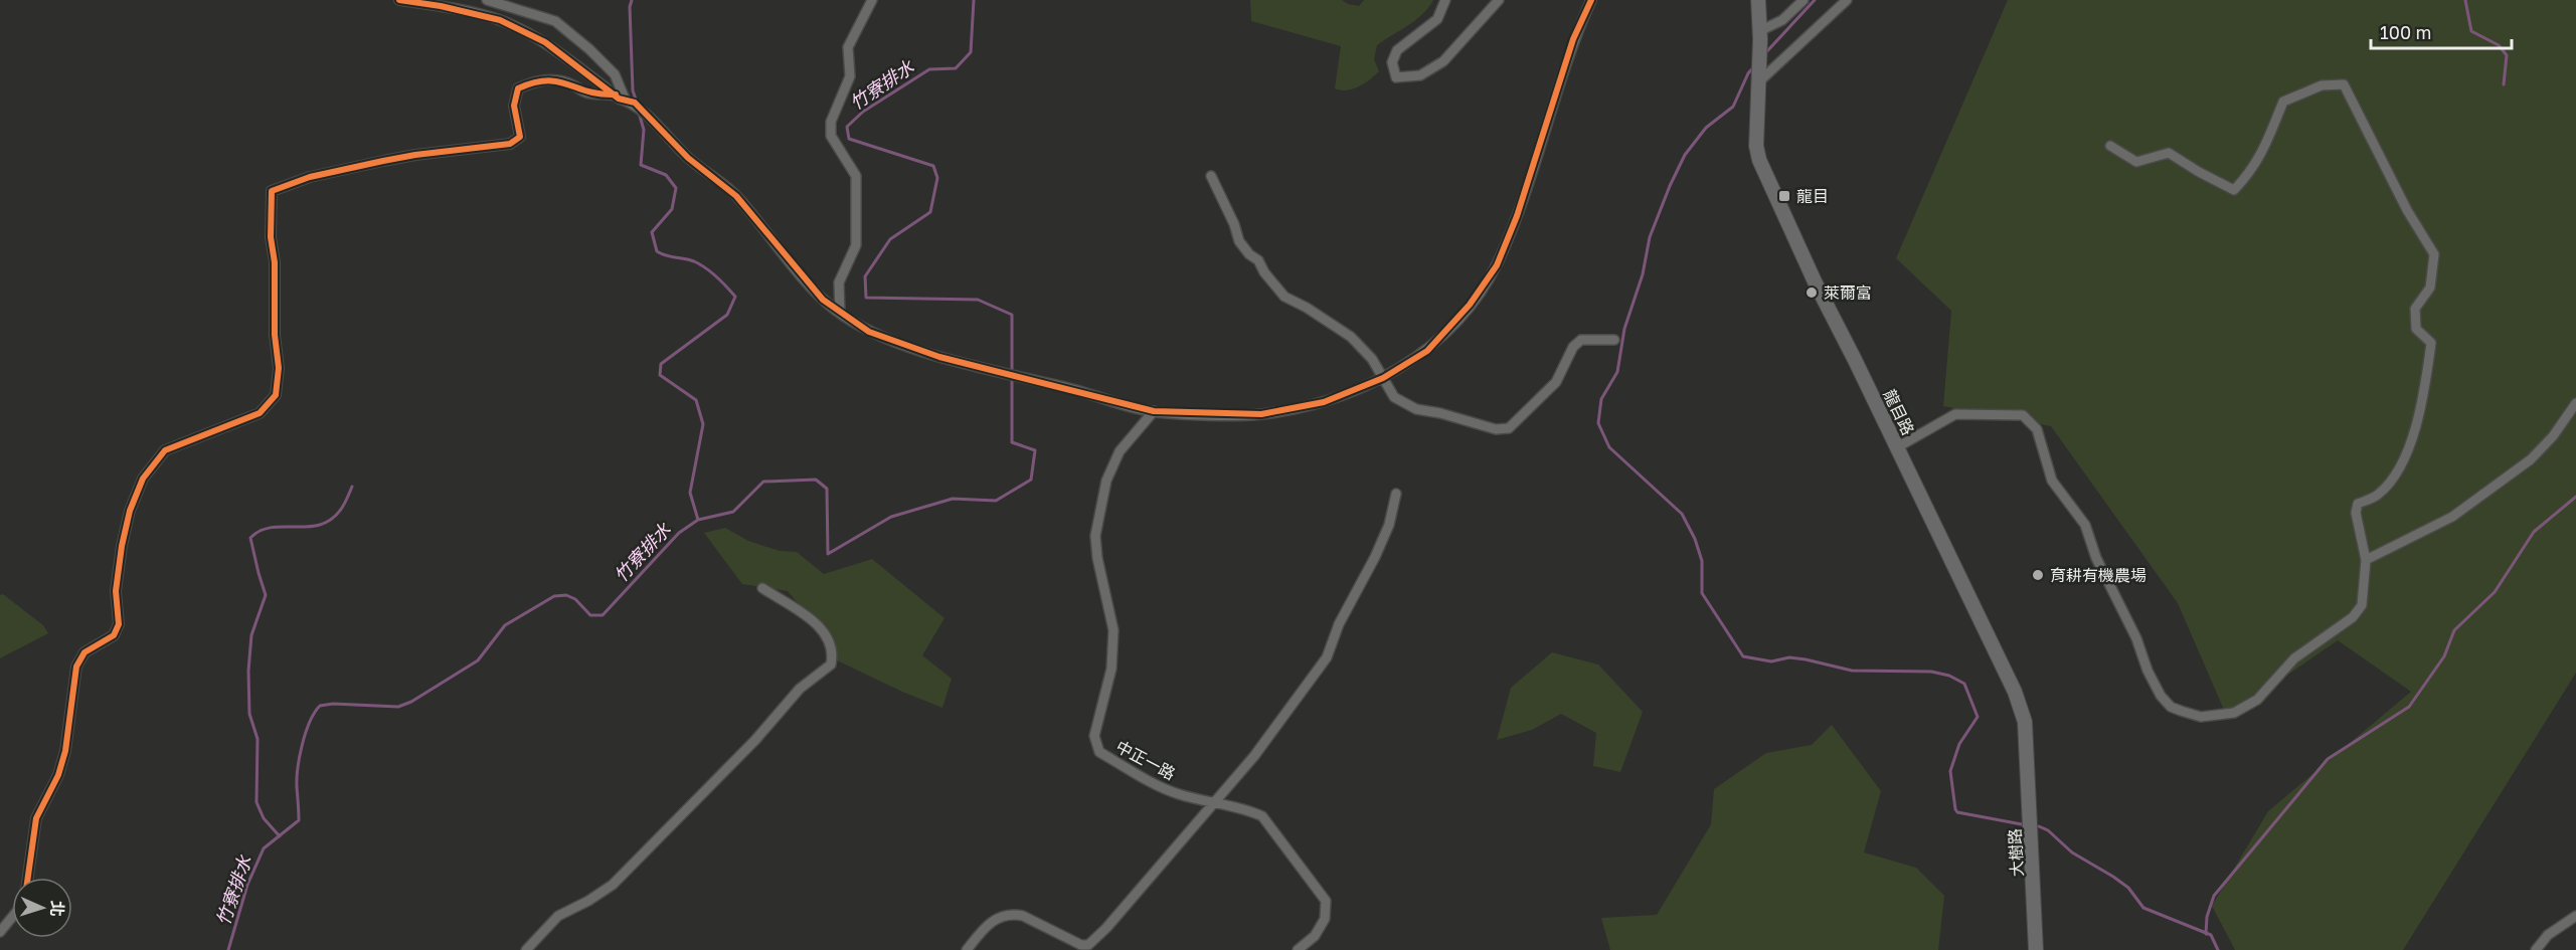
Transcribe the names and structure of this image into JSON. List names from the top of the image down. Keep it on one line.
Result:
{"streets":{"street":["龍目路","中正一路","大樹路"]},"crossings":[["龍目路","大樹路"]],"water":["竹寮排水"],"places":{"transit":["龍目"],"other":["萊爾富","育耕有機農場"]},"scale_bar":"100 m","north":"right"}
